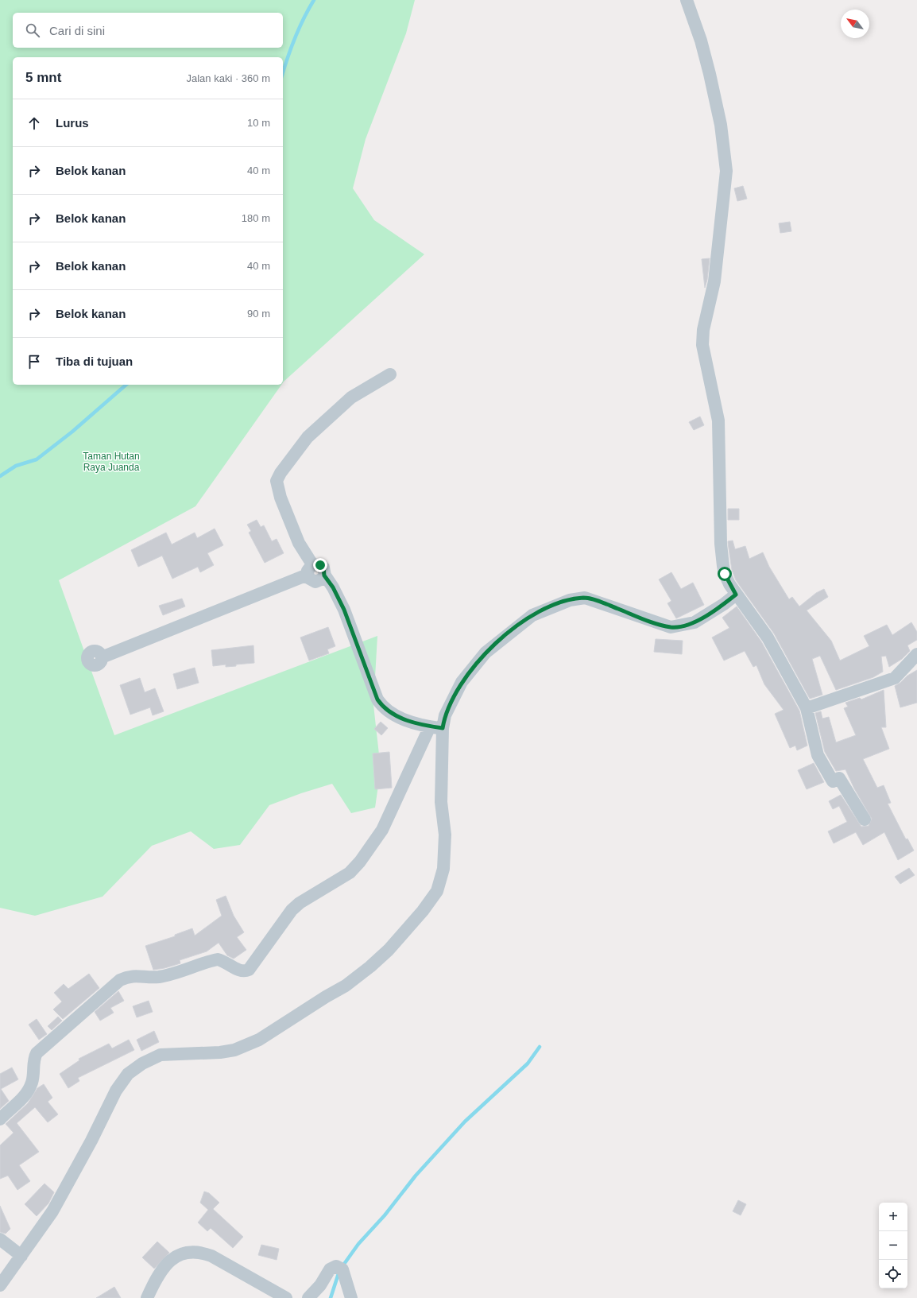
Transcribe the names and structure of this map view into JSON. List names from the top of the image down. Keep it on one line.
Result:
{"parks":["Taman Hutan Raya Juanda"],"north":"top left","page":{"search":"Cari di sini","heading":["5 mnt","Jalan kaki · 360 m"],"list":[["Lurus","10 m"],["Belok kanan","40 m"],["Belok kanan","180 m"],["Belok kanan","40 m"],["Belok kanan","90 m"],"Tiba di tujuan"],"map_buttons":["+","−"]}}
